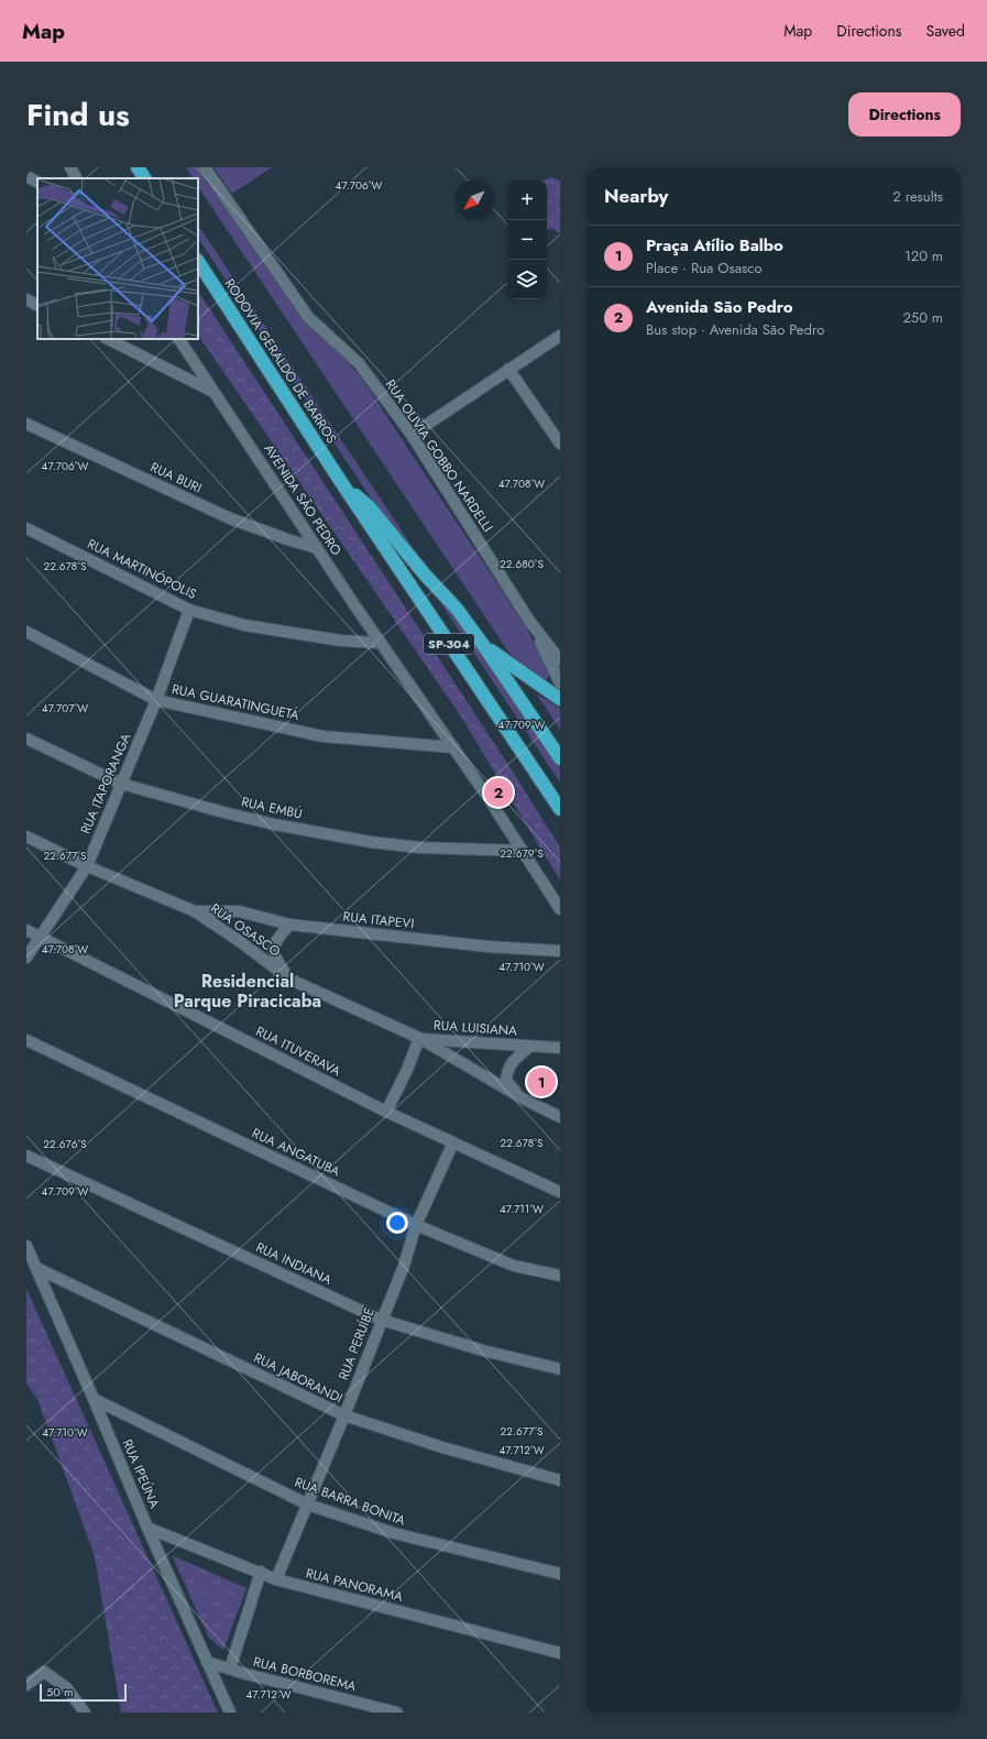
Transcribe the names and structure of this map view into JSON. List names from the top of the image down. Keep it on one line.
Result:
{"streets":{"highway":["RODOVIA GERALDO DE BARROS","SP-304"],"street":["RUA OLIVIA GOBBO NARDELLI","RUA BURI","AVENIDA SÃO PEDRO","RUA MARTINÓPOLIS","RUA GUARATINGUETÁ","RUA ITAPORANGA","RUA EMBÚ","RUA ITAPEVI","RUA OSASCO","RUA LUISIANA","RUA ITUVERAVA","RUA ANGATUBA","RUA INDIANA","RUA PERUÍBE","RUA JABORANDI","RUA IPEÚNA","RUA BARRA BONITA","RUA PANORAMA","RUA BORBOREMA"]},"crossings":[["RUA BURI","AVENIDA SÃO PEDRO"],["AVENIDA SÃO PEDRO","RUA MARTINÓPOLIS"],["AVENIDA SÃO PEDRO","RUA GUARATINGUETÁ"],["AVENIDA SÃO PEDRO","RUA EMBÚ"],["RUA MARTINÓPOLIS","RUA ITAPORANGA"],["RUA GUARATINGUETÁ","RUA ITAPORANGA"],["RUA ITAPORANGA","RUA EMBÚ"],["RUA ITAPORANGA","RUA OSASCO"],["RUA ITAPORANGA","RUA ITUVERAVA"],["RUA ITAPEVI","RUA OSASCO"],["RUA OSASCO","RUA LUISIANA"],["RUA ITUVERAVA","RUA PERUÍBE"],["RUA ANGATUBA","RUA PERUÍBE"],["RUA INDIANA","RUA PERUÍBE"],["RUA PERUÍBE","RUA JABORANDI"],["RUA PERUÍBE","RUA BARRA BONITA"],["RUA PERUÍBE","RUA PANORAMA"],["RUA JABORANDI","RUA IPEÚNA"],["RUA IPEÚNA","RUA BARRA BONITA"],["RUA IPEÚNA","RUA PANORAMA"],["RUA IPEÚNA","RUA BORBOREMA"]],"districts":["Residencial Parque Piracicaba"],"scale_bar":"50 m","north":"bottom left","page":{"header":"Map","nav":["Map","Directions","Saved"],"title":"Find us","buttons":"Directions","heading":["Nearby","2 results"],"map_buttons":["+","−"],"list":[{"mark":"1","name":"Praça Atílio Balbo","note":"Place · Rua Osasco","value":"120 m"},{"mark":"2","name":"Avenida São Pedro","note":"Bus stop · Avenida São Pedro","value":"250 m"}],"pins":["2","1"],"scale":"50 m"},"coordinates":["47.706°W","47.708°W","22.680°S","22.678°S","47.707°W","47.709°W","22.679°S","22.677°S","47.710°W","22.676°S","47.711°W","47.712°W"]}
